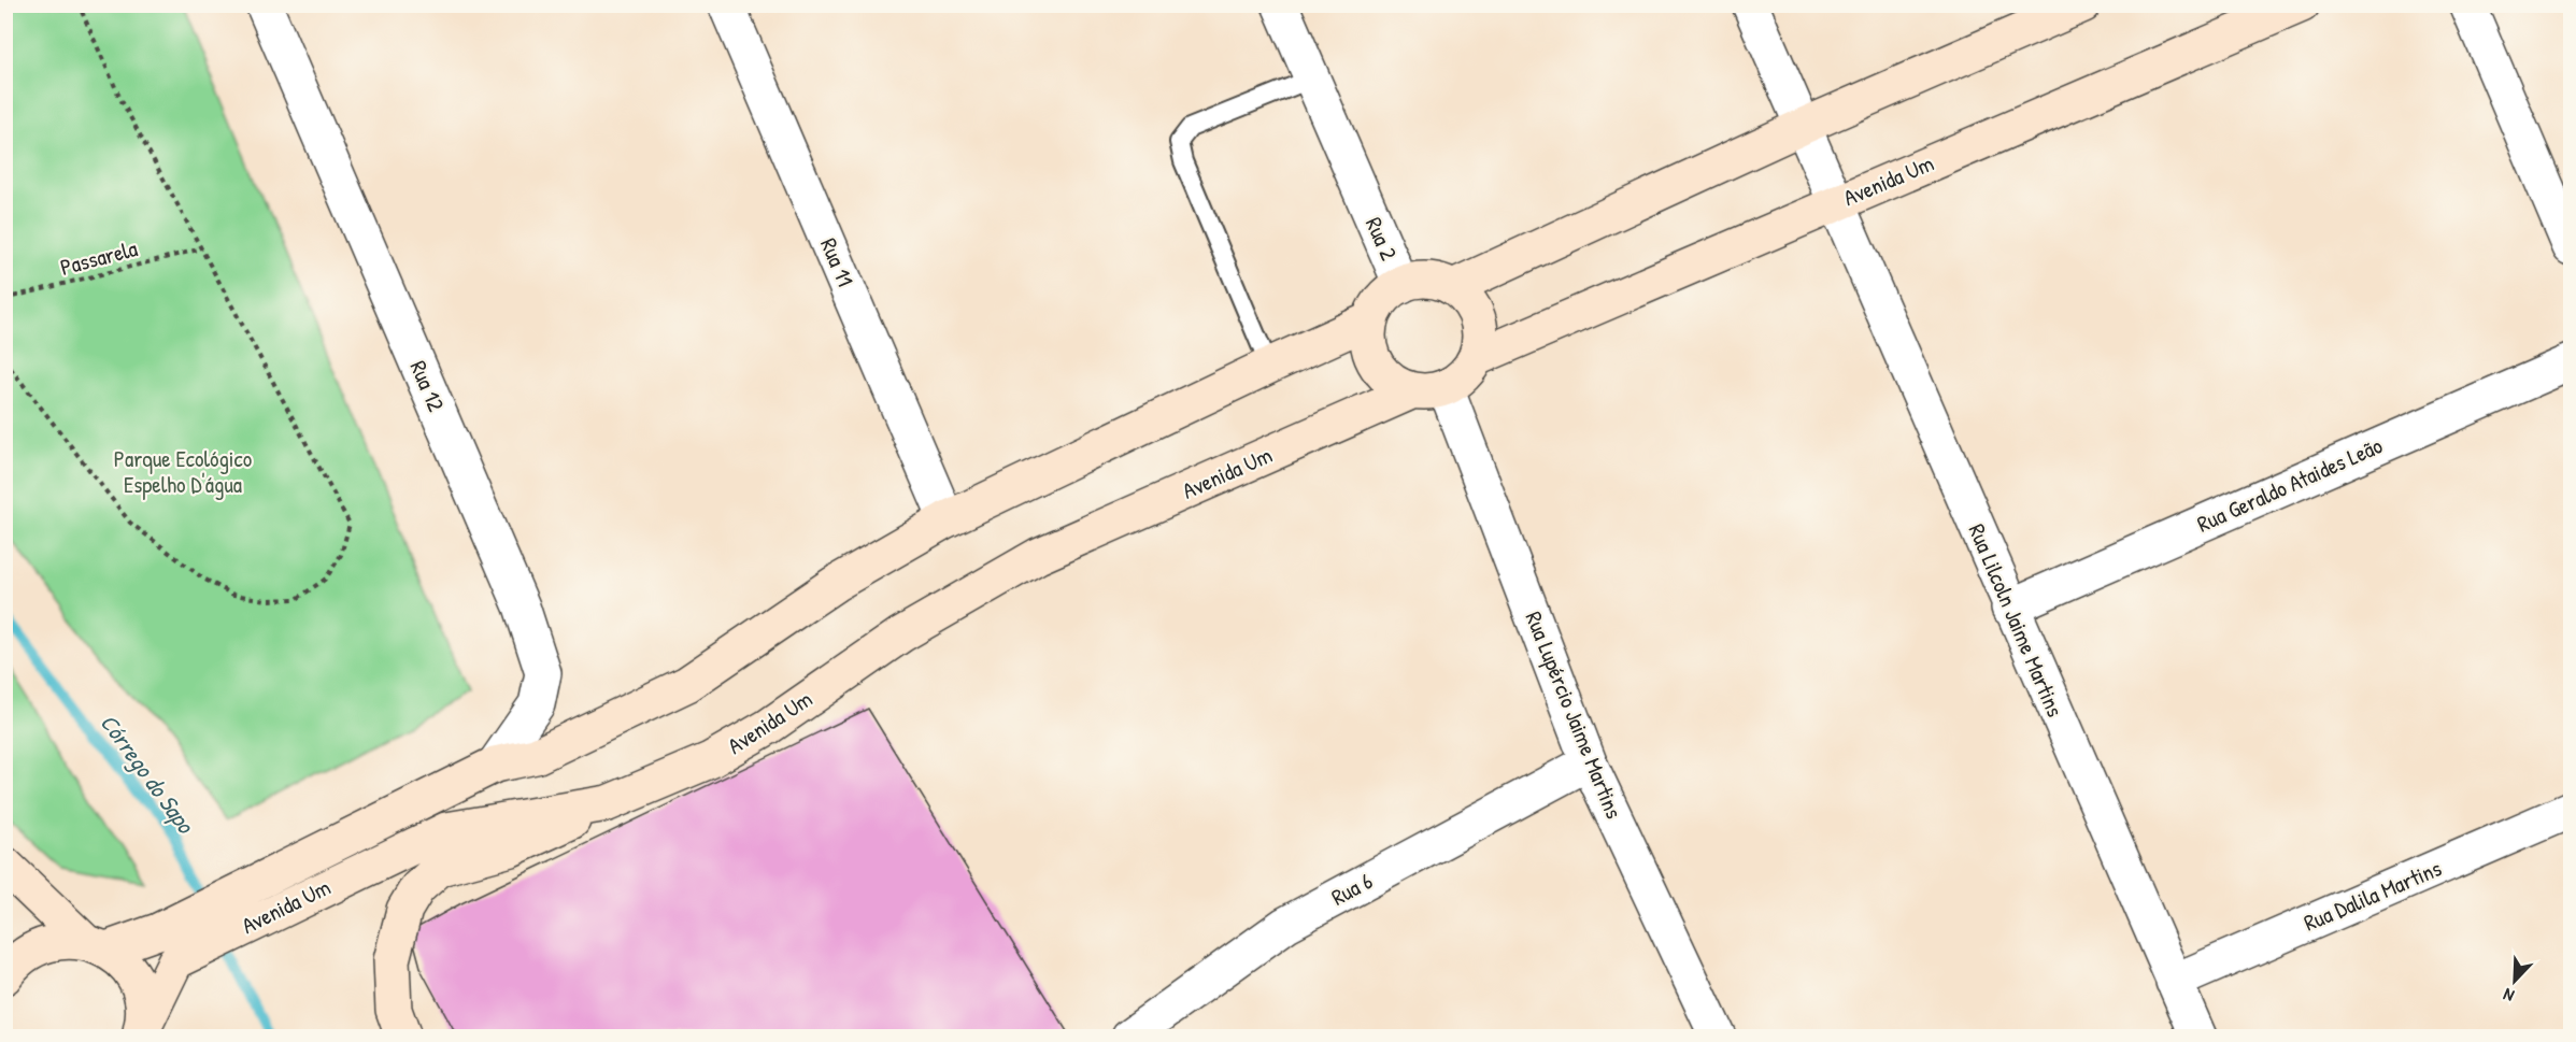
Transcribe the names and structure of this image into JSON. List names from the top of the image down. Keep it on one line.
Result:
{"streets":{"street":["Avenida Um","Rua 2","Rua 11","Rua 12","Rua Geraldo Ataides Leão","Rua Lilcoln Jaime Martins","Rua Lupércio Jaime Martins","Rua 6","Rua Dalila Martins"],"path":["Passarela"]},"crossings":[["Avenida Um","Rua 2"],["Avenida Um","Rua 11"],["Avenida Um","Rua 12"],["Avenida Um","Rua Lilcoln Jaime Martins"],["Avenida Um","Rua Lupércio Jaime Martins"],["Rua 2","Rua Lupércio Jaime Martins"],["Rua Geraldo Ataides Leão","Rua Lilcoln Jaime Martins"],["Rua Lilcoln Jaime Martins","Rua Dalila Martins"],["Rua Lupércio Jaime Martins","Rua 6"]],"water":["Córrego do Sapo"],"parks":["Parque Ecológico Espelho D'água"],"north":"bottom left"}
